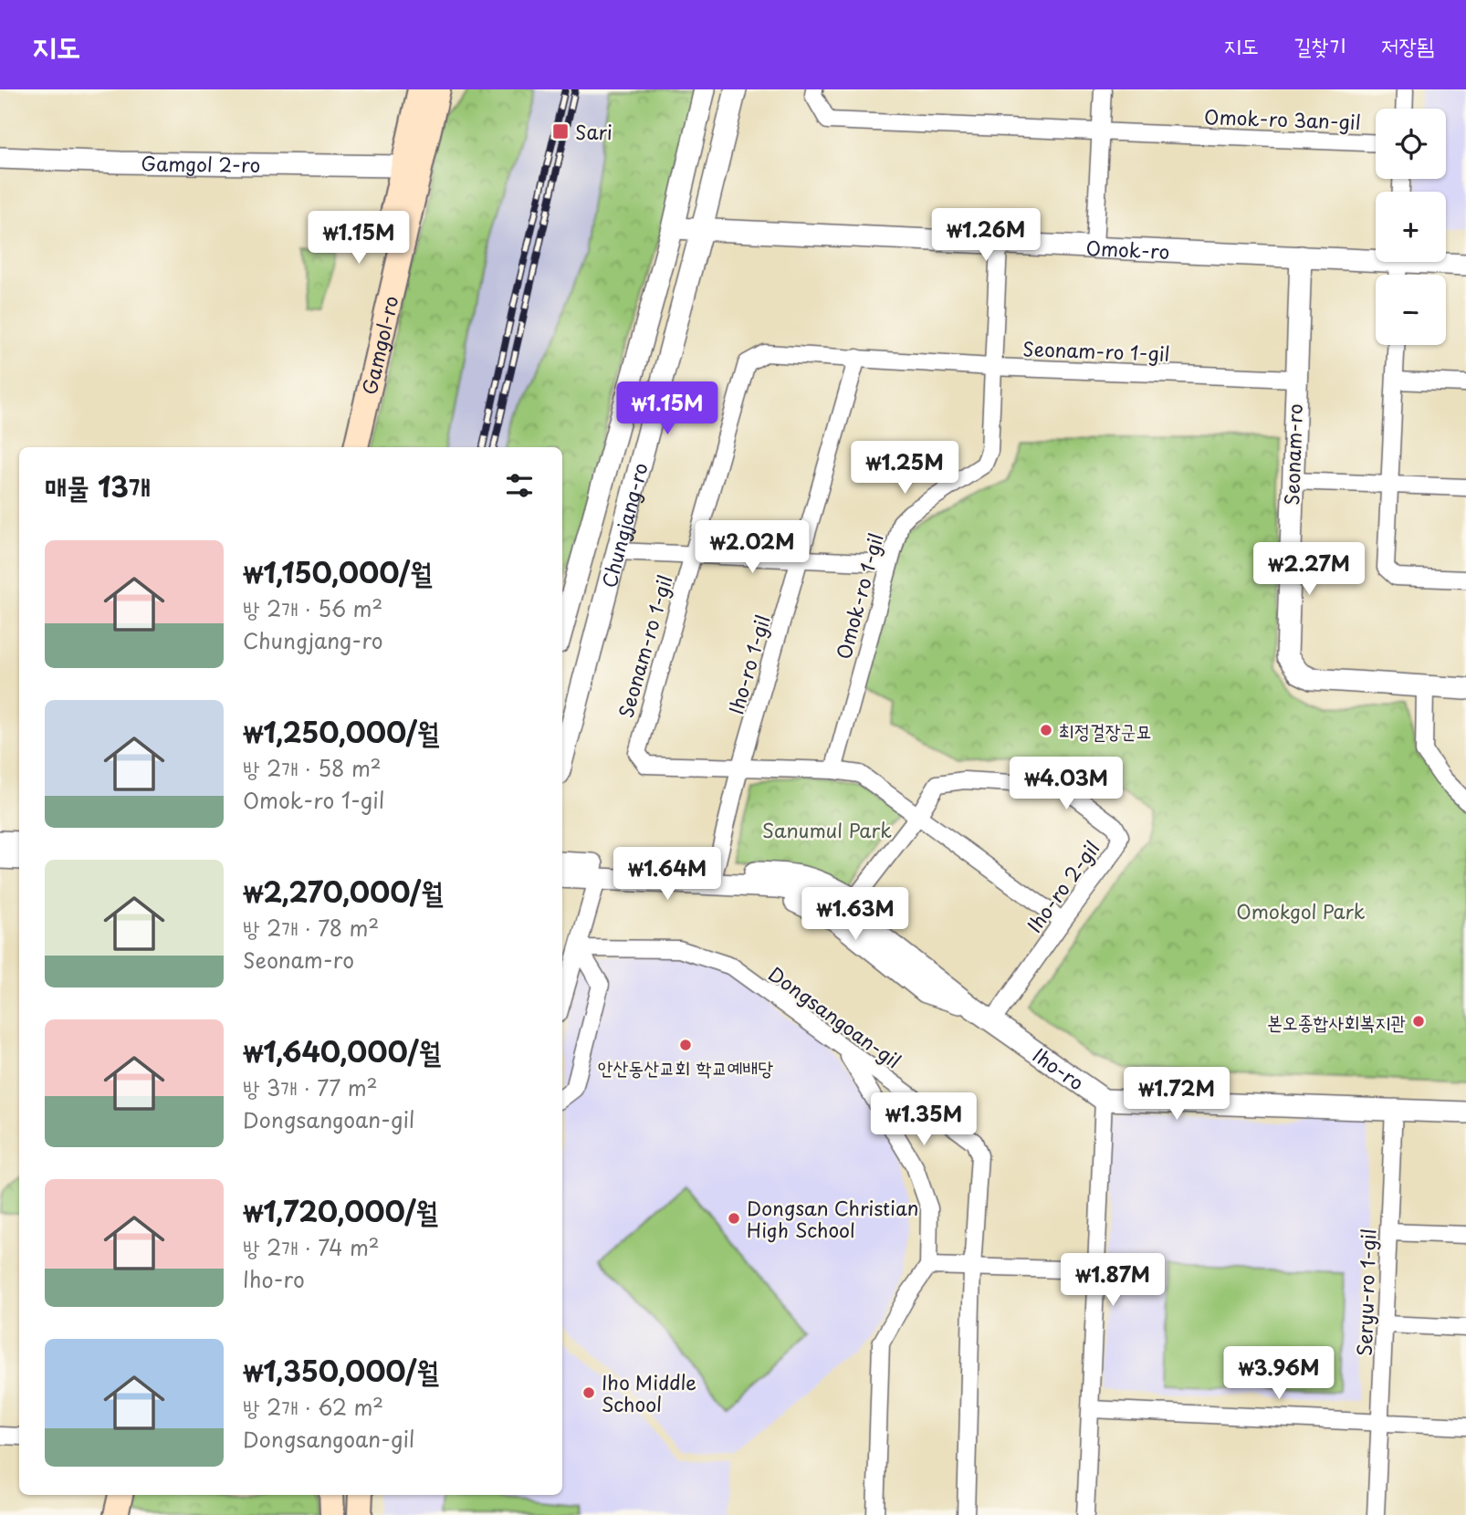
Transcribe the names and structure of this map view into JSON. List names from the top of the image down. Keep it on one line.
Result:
{"streets":{"main road":["Gamgol-ro"],"street":["Omok-ro 3an-gil","Gamgol 2-ro","Omok-ro","Seonam-ro 1-gil","Seonam-ro","Chungjang-ro","Omok-ro 1-gil","Iho-ro 1-gil","Iho-ro 2-gil","Dongsangoan-gil","Iho-ro","Seryu-ro 1-gil"]},"crossings":[["Gamgol 2-ro","Gamgol-ro"],["Omok-ro","Seonam-ro"],["Omok-ro","Chungjang-ro"],["Omok-ro","Omok-ro 1-gil"],["Seonam-ro 1-gil","Seonam-ro"],["Seonam-ro 1-gil","Omok-ro 1-gil"],["Seonam-ro 1-gil","Iho-ro 1-gil"],["Seonam-ro 1-gil","Iho-ro 2-gil"],["Iho-ro 2-gil","Iho-ro"],["Iho-ro","Seryu-ro 1-gil"]],"parks":["Sanumul Park","Omokgol Park"],"places":{"transit":["Sari"],"other":["최정걸장군묘","본오종합사회복지관","안산동산교회 학교예배당","Dongsan Christian High School","Iho Middle School"]},"page":{"header":"지도","nav":["지도","길찾기","저장됨"],"map_buttons":["+","−"],"price":["₩1.26M","₩1.15M","₩1.15M","₩1.25M","₩2.02M","₩2.27M","₩4.03M","₩1.64M","₩1.63M","₩1.72M","₩1.35M","₩1.87M","₩3.96M"],"heading":"매물 13개","list":[{"name":"₩1,150,000/월","note":"방 2개 · 56 m² · Chungjang-ro"},{"name":"₩1,250,000/월","note":"방 2개 · 58 m² · Omok-ro 1-gil"},{"name":"₩2,270,000/월","note":"방 2개 · 78 m² · Seonam-ro"},{"name":"₩1,640,000/월","note":"방 3개 · 77 m² · Dongsangoan-gil"},{"name":"₩1,720,000/월","note":"방 2개 · 74 m² · Iho-ro"},{"name":"₩1,350,000/월","note":"방 2개 · 62 m² · Dongsangoan-gil"}]}}
